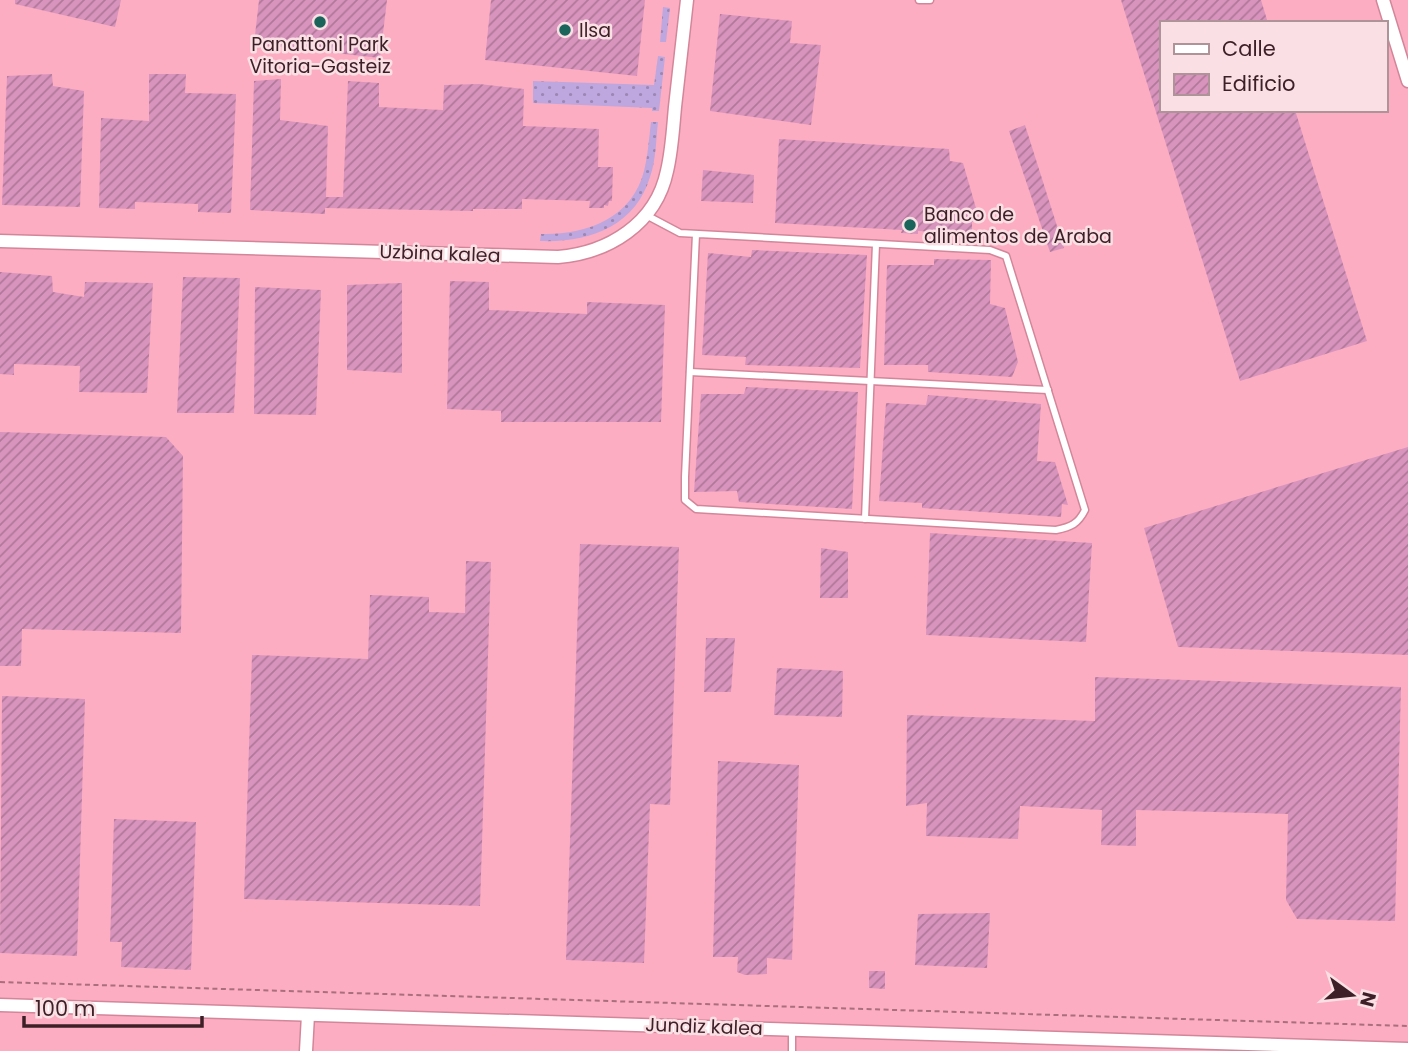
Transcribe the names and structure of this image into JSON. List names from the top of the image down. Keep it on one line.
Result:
{"streets":{"street":["Uzbina kalea","Jundiz kalea"]},"places":["Panattoni Park Vitoria-Gasteiz","Ilsa","Banco de alimentos de Araba"],"legend":["Calle","Edificio"],"scale_bar":"100 m","north":"right"}
